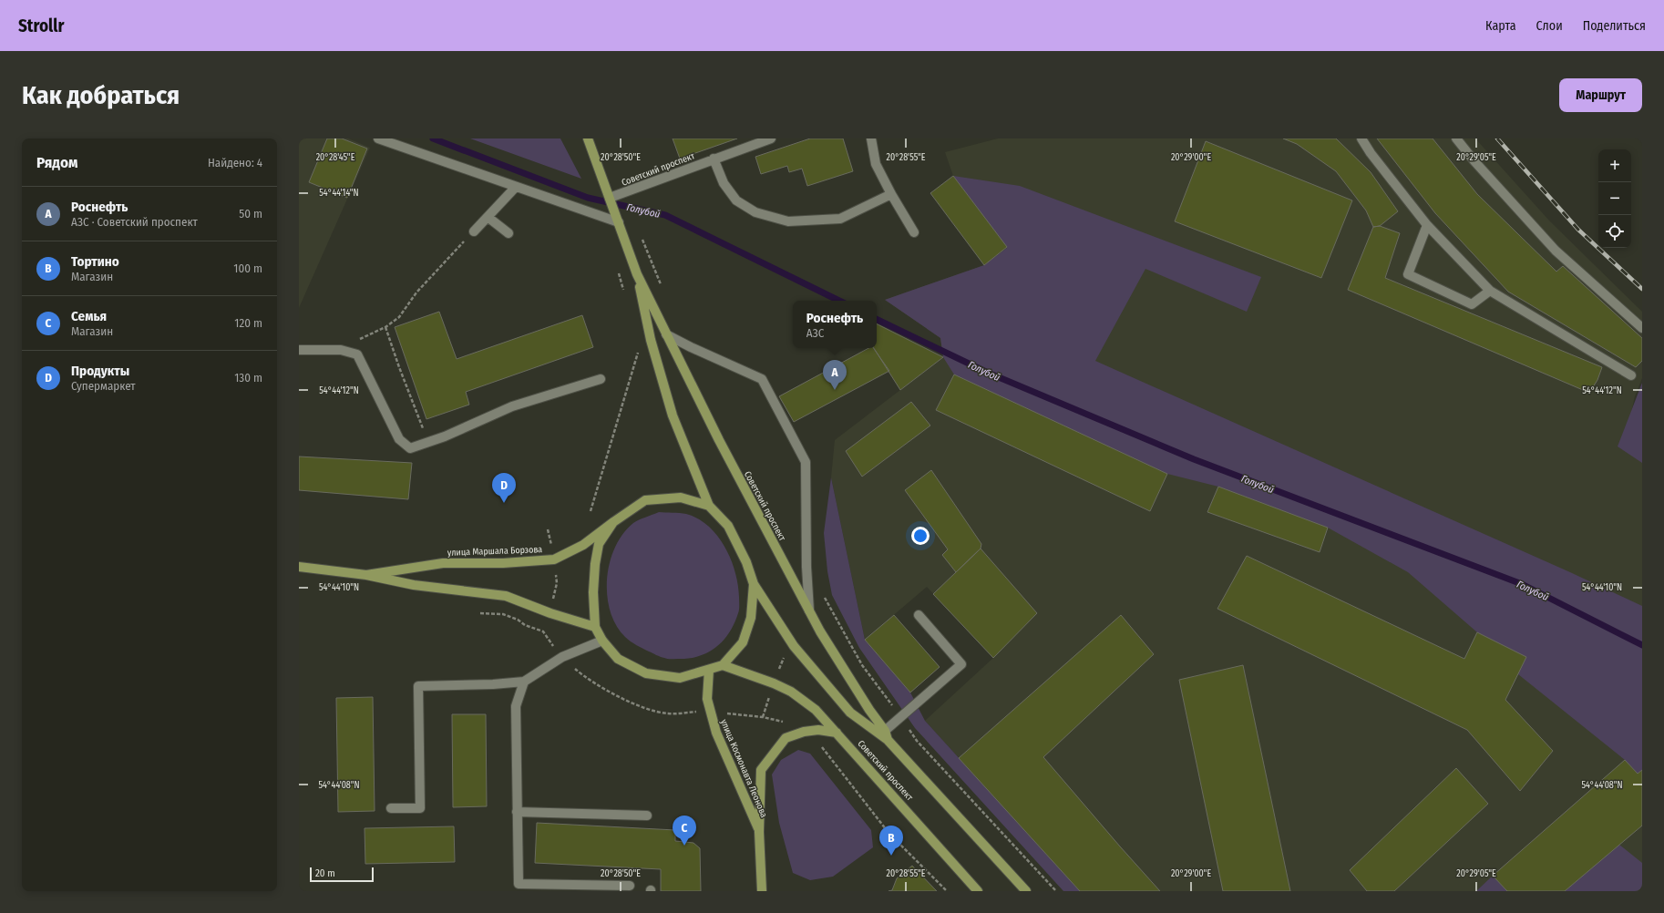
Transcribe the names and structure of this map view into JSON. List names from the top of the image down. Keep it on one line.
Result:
{"streets":{"main road":["Советский проспект","улица Маршала Борзова","улица Космонавта Леонова"]},"crossings":[["Советский проспект","улица Маршала Борзова"],["Советский проспект","улица Космонавта Леонова"],["улица Маршала Борзова","улица Космонавта Леонова"]],"water":["Голубой"],"scale_bar":"20 m","page":{"header":"Strollr","nav":["Карта","Слои","Поделиться"],"buttons":"Маршрут","title":"Как добраться","heading":["Рядом","Найдено: 4"],"map_buttons":["+","−"],"list":[{"mark":"A","name":"Роснефть","note":"АЗС · Советский проспект","value":"50 m"},{"mark":"B","name":"Тортино","note":"Магазин","value":"100 m"},{"mark":"C","name":"Семья","note":"Магазин","value":"120 m"},{"mark":"D","name":"Продукты","note":"Супермаркет","value":"130 m"}],"popup":["Роснефть","АЗС"],"pins":["A","D","C","B"],"scale":"20 m"},"coordinates":["20°28'45\"E","20°28'50\"E","20°28'55\"E","20°29'00\"E","20°29'05\"E","54°44'14\"N","54°44'12\"N","54°44'10\"N","54°44'08\"N"]}
